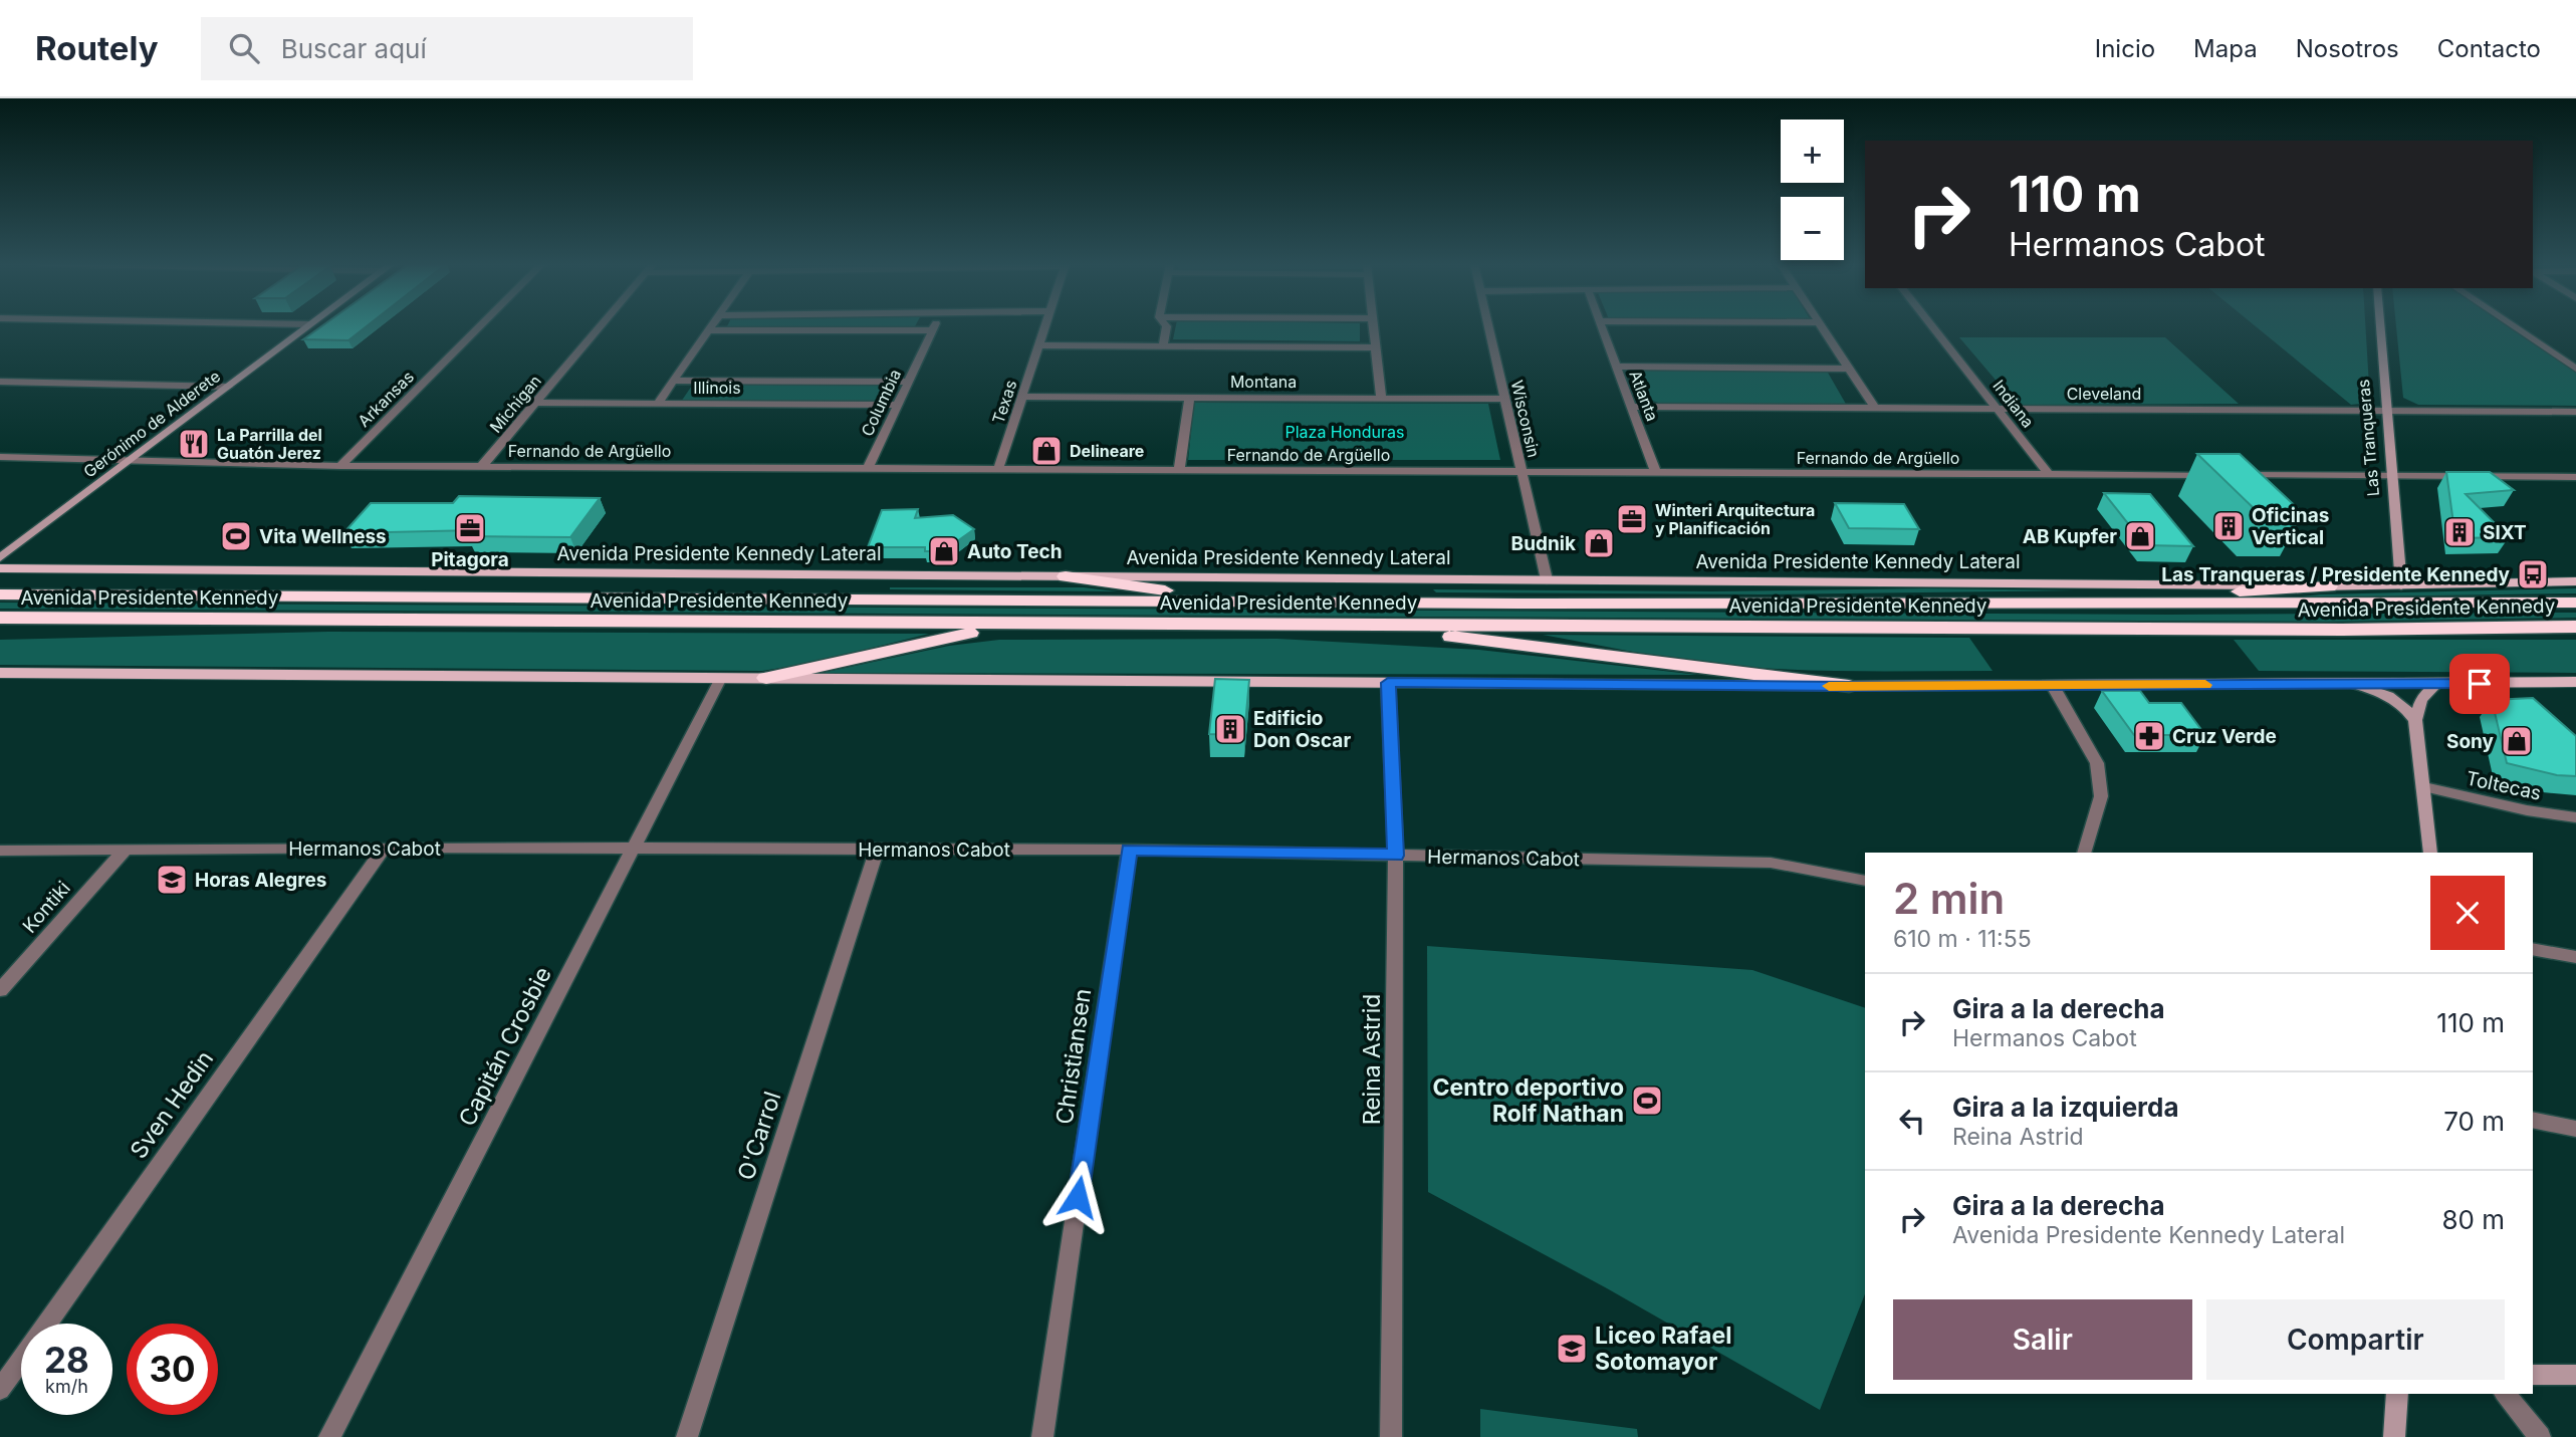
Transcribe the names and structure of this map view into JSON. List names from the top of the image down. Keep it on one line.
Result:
{"streets":{"highway":["Avenida Presidente Kennedy"],"main road":["Gerónimo de Alderete","Las Tranqueras","Avenida Presidente Kennedy Lateral"],"street":["Montana","Illinois","Cleveland","Atlanta","Arkansas","Texas","Columbia","Michigan","Indiana","Wisconsin","Fernando de Argüello","Toltecas","Hermanos Cabot","Kontiki","Capitán Crosbie","Christiansen","Reina Astrid","Sven Hedin","O'Carrol"]},"crossings":[["Montana","Texas"],["Montana","Wisconsin"],["Illinois","Columbia"],["Illinois","Michigan"],["Cleveland","Atlanta"],["Cleveland","Indiana"],["Cleveland","Las Tranqueras"],["Atlanta","Fernando de Argüello"],["Arkansas","Fernando de Argüello"],["Texas","Fernando de Argüello"],["Columbia","Fernando de Argüello"],["Michigan","Fernando de Argüello"],["Indiana","Fernando de Argüello"],["Wisconsin","Fernando de Argüello"],["Wisconsin","Avenida Presidente Kennedy Lateral"],["Gerónimo de Alderete","Fernando de Argüello"],["Las Tranqueras","Avenida Presidente Kennedy Lateral"],["Hermanos Cabot","Kontiki"],["Hermanos Cabot","Capitán Crosbie"],["Hermanos Cabot","Christiansen"],["Hermanos Cabot","Reina Astrid"],["Hermanos Cabot","Sven Hedin"],["Hermanos Cabot","O'Carrol"]],"parks":["Plaza Honduras"],"places":{"restaurant":["La Parrilla del Guatón Jerez"],"shop":["Delineare","AB Kupfer","Budnik","Auto Tech","Sony"],"office":["Winteri Arquitectura y Planificación","Pitagora"],"building":["Oficinas Vertical","SIXT","Edificio Don Oscar"],"sports":["Vita Wellness","Centro deportivo Rolf Nathan"],"bus stop":["Las Tranqueras / Presidente Kennedy"],"pharmacy":["Cruz Verde"],"school or university":["Horas Alegres","Liceo Rafael Sotomayor"]},"page":{"header":"Routely","search":"Buscar aquí","nav":["Inicio","Mapa","Nosotros","Contacto"],"map_buttons":["+","−"],"turn":["110 m","Hermanos Cabot"],"heading":["2 min","610 m · 11:55"],"list":[{"name":"Gira a la derecha","note":"Hermanos Cabot","value":"110 m"},{"name":"Gira a la izquierda","note":"Reina Astrid","value":"70 m"},{"name":"Gira a la derecha","note":"Avenida Presidente Kennedy Lateral","value":"80 m"}],"buttons":["Salir","Compartir"],"speed":"28 km/h","limit":"30"}}
